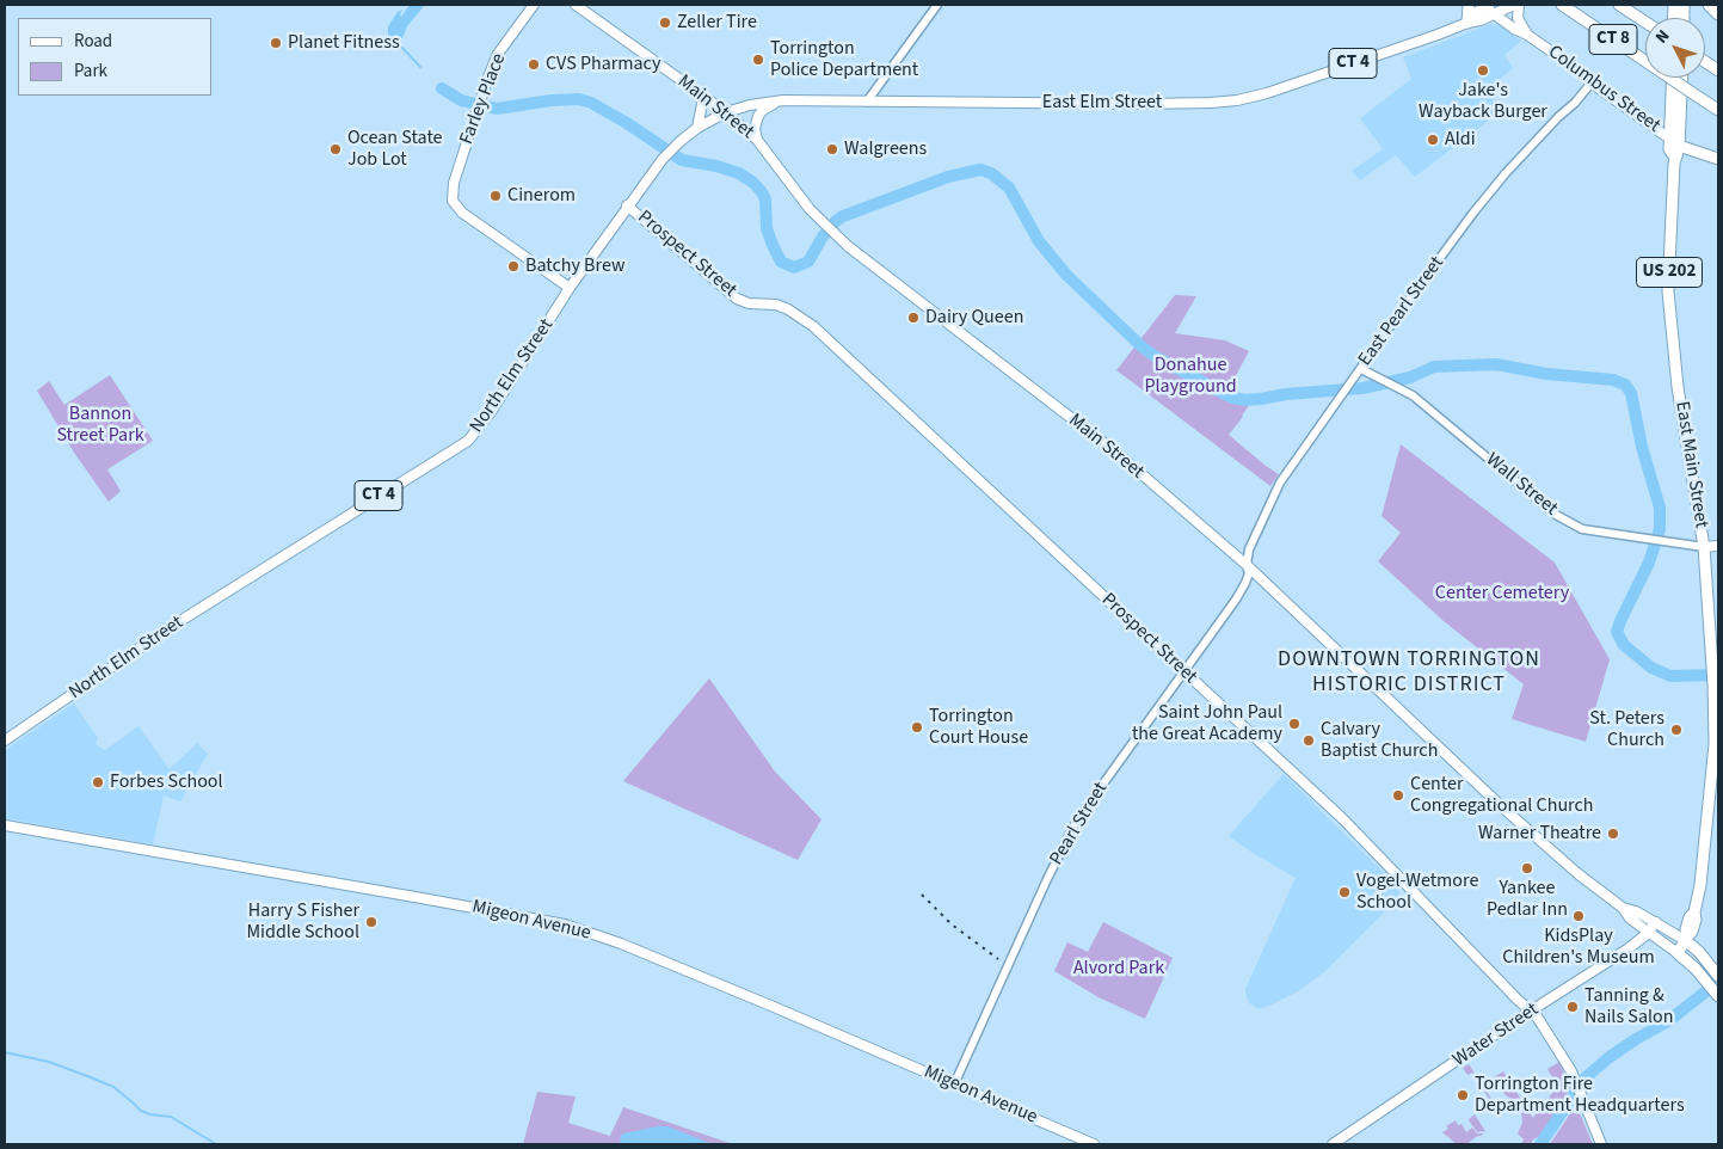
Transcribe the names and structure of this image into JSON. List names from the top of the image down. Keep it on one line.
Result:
{"streets":{"highway":["CT 8","Main Street","US 202","East Main Street"],"main road":["CT 4","Columbus Street","Farley Place","East Elm Street","Prospect Street","North Elm Street","Migeon Avenue","Water Street"],"street":["East Pearl Street","Wall Street","Pearl Street"]},"crossings":[["Columbus Street","East Elm Street"],["Columbus Street","East Pearl Street"],["Columbus Street","East Main Street"],["Farley Place","North Elm Street"],["East Elm Street","Main Street"],["East Elm Street","North Elm Street"],["Main Street","East Pearl Street"],["Main Street","North Elm Street"],["Main Street","East Main Street"],["Main Street","Pearl Street"],["Main Street","Water Street"],["Prospect Street","North Elm Street"],["Prospect Street","Pearl Street"],["Prospect Street","Water Street"],["East Pearl Street","Wall Street"],["East Pearl Street","Pearl Street"],["East Main Street","Wall Street"],["Pearl Street","Migeon Avenue"]],"districts":["DOWNTOWN TORRINGTON HISTORIC DISTRICT"],"parks":["Donahue Playground","Bannon Street Park","Center Cemetery","Alvord Park"],"places":["Zeller Tire","Planet Fitness","Torrington Police Department","CVS Pharmacy","Jake's Wayback Burger","Aldi","Ocean State Job Lot","Walgreens","Cinerom","Batchy Brew","Dairy Queen","Saint John Paul the Great Academy","Torrington Court House","St. Peters Church","Calvary Baptist Church","Forbes School","Center Congregational Church","Warner Theatre","Yankee Pedlar Inn","Vogel-Wetmore School","KidsPlay Children's Museum","Harry S Fisher Middle School","Tanning & Nails Salon","Torrington Fire Department Headquarters"],"legend":["Road","Park"],"north":"top left"}
